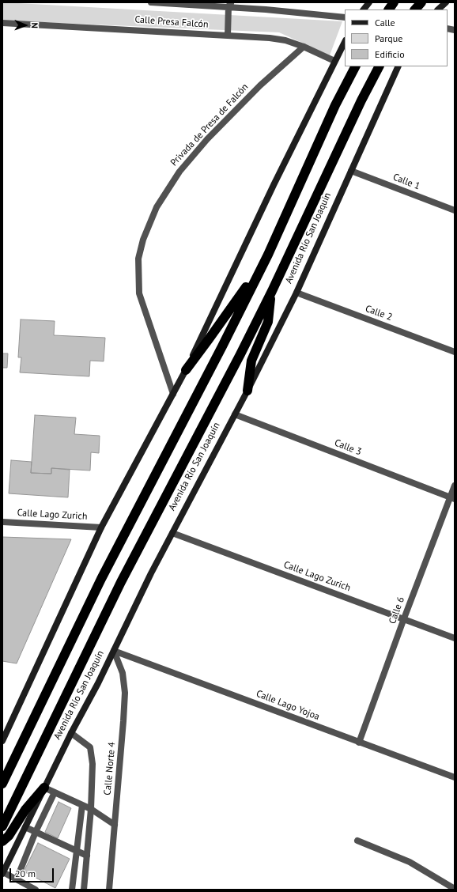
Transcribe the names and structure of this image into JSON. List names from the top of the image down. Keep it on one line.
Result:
{"streets":{"highway":["Avenida Río San Joaquín"],"street":["Calle Presa Falcón","Privada de Presa de Falcón","Calle 1","Calle 2","Calle 3","Calle Lago Zurich","Calle 6","Calle Lago Yojoa","Calle Norte 4"]},"crossings":[["Calle Presa Falcón","Privada de Presa de Falcón"],["Calle 1","Avenida Río San Joaquín"],["Avenida Río San Joaquín","Calle 2"],["Avenida Río San Joaquín","Calle 3"],["Avenida Río San Joaquín","Calle Lago Zurich"],["Avenida Río San Joaquín","Calle Lago Yojoa"],["Avenida Río San Joaquín","Calle Norte 4"],["Calle 3","Calle 6"],["Calle Lago Zurich","Calle 6"],["Calle 6","Calle Lago Yojoa"],["Calle Lago Yojoa","Calle Norte 4"]],"legend":["Calle","Parque","Edificio"],"scale_bar":"20 m","north":"right"}
